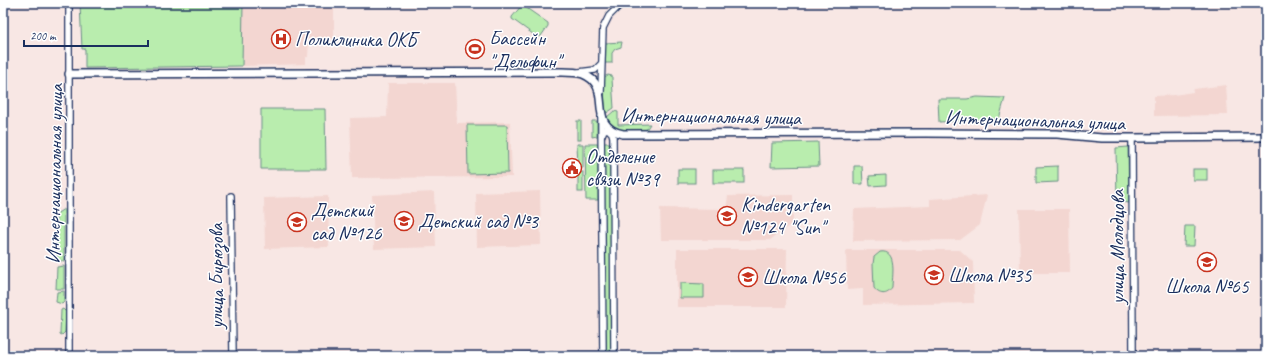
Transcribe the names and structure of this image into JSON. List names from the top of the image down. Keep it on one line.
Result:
{"streets":{"main road":["Интернациональная улица"],"street":["улица Молодцова","улица Бирюзова"]},"crossings":[["Интернациональная улица","улица Молодцова"]],"places":{"hospital":["Поликлиника ОКБ"],"sports":["Бассейн \"Дельфин\""],"public building":["Отделение связи №39"],"school or university":["Kindergarten №124 \"Sun\"","Детский сад №3","Детский сад №126","Школа №65","Школа №35","Школа №56"]},"scale_bar":"200 m"}
